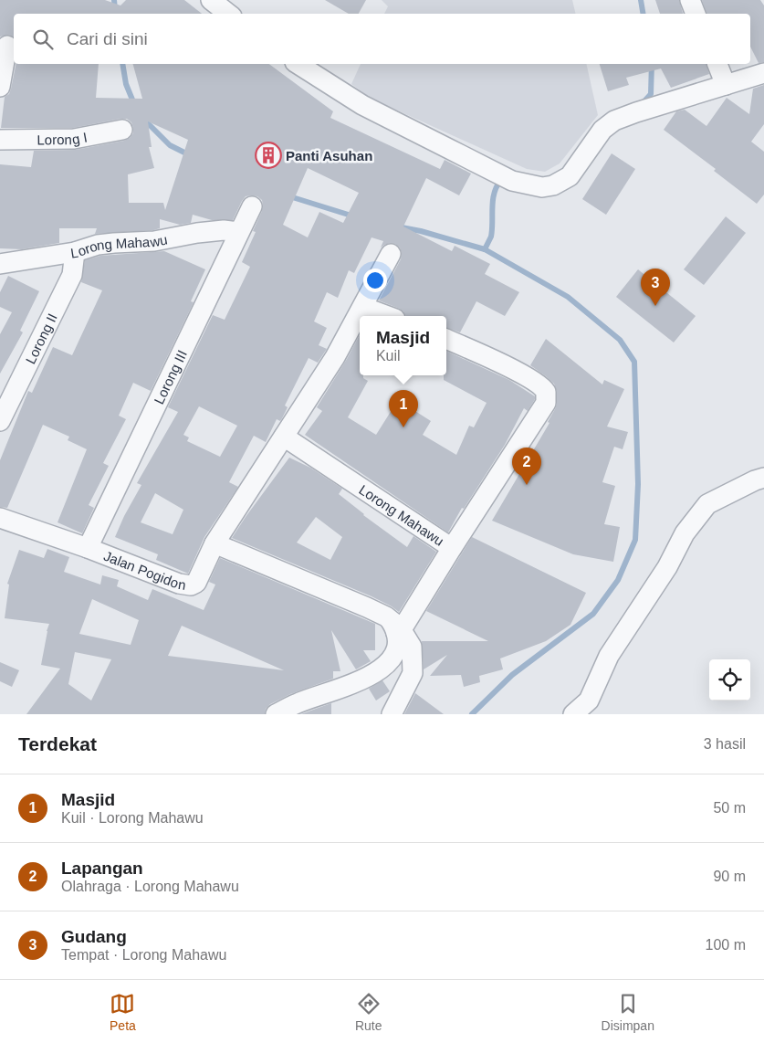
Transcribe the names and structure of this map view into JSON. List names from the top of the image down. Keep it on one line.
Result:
{"streets":{"street":["Lorong I","Lorong Mahawu","Lorong II","Lorong III","Jalan Pogidon"]},"crossings":[["Lorong Mahawu","Lorong II"],["Lorong Mahawu","Lorong III"],["Lorong III","Jalan Pogidon"]],"places":{"building":["Panti Asuhan"]},"page":{"search":"Cari di sini","pins":["3","1","2"],"popup":["Masjid","Kuil"],"heading":["Terdekat","3 hasil"],"list":[{"mark":"1","name":"Masjid","note":"Kuil · Lorong Mahawu","value":"50 m"},{"mark":"2","name":"Lapangan","note":"Olahraga · Lorong Mahawu","value":"90 m"},{"mark":"3","name":"Gudang","note":"Tempat · Lorong Mahawu","value":"100 m"}],"nav":["Peta","Rute","Disimpan"]}}
